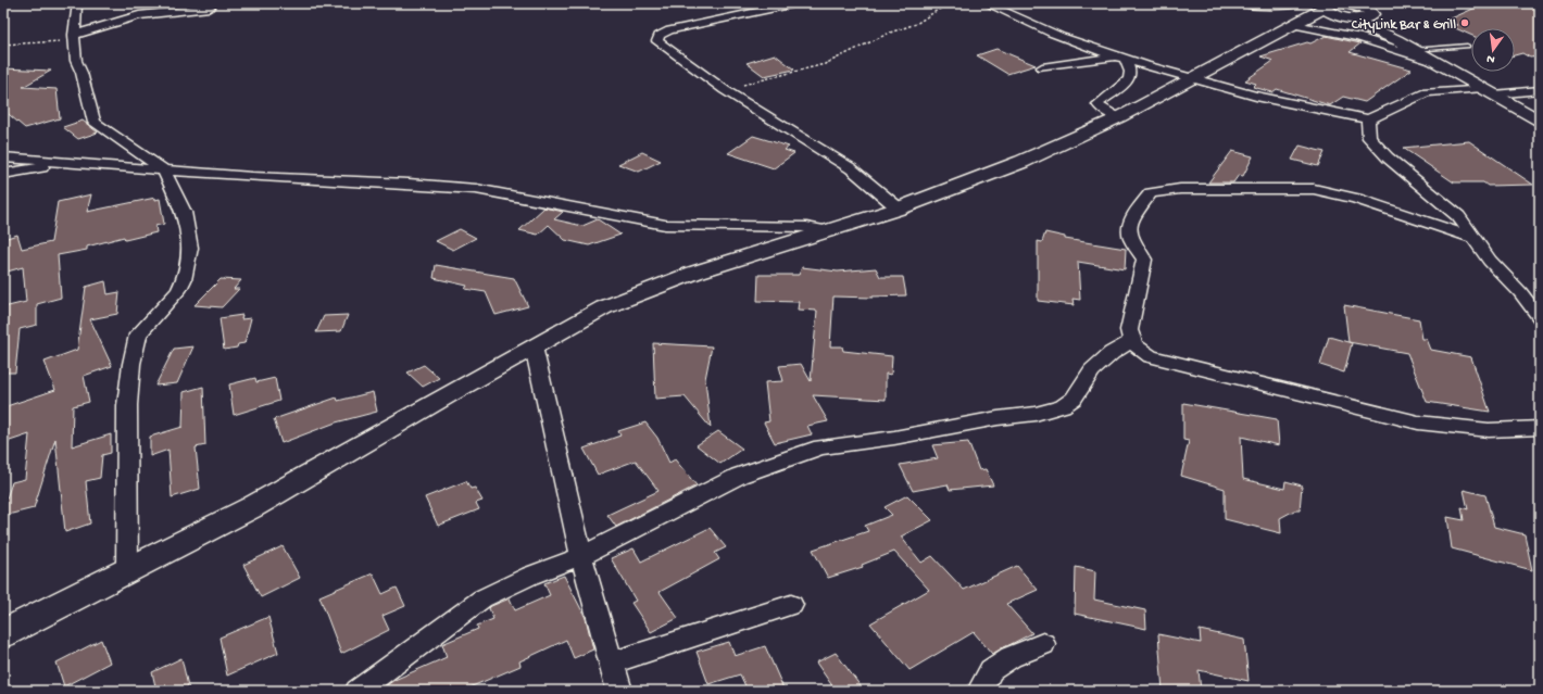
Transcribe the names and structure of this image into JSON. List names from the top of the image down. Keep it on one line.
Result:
{"places":["CityLink Bar & Grill"],"north":"bottom"}
